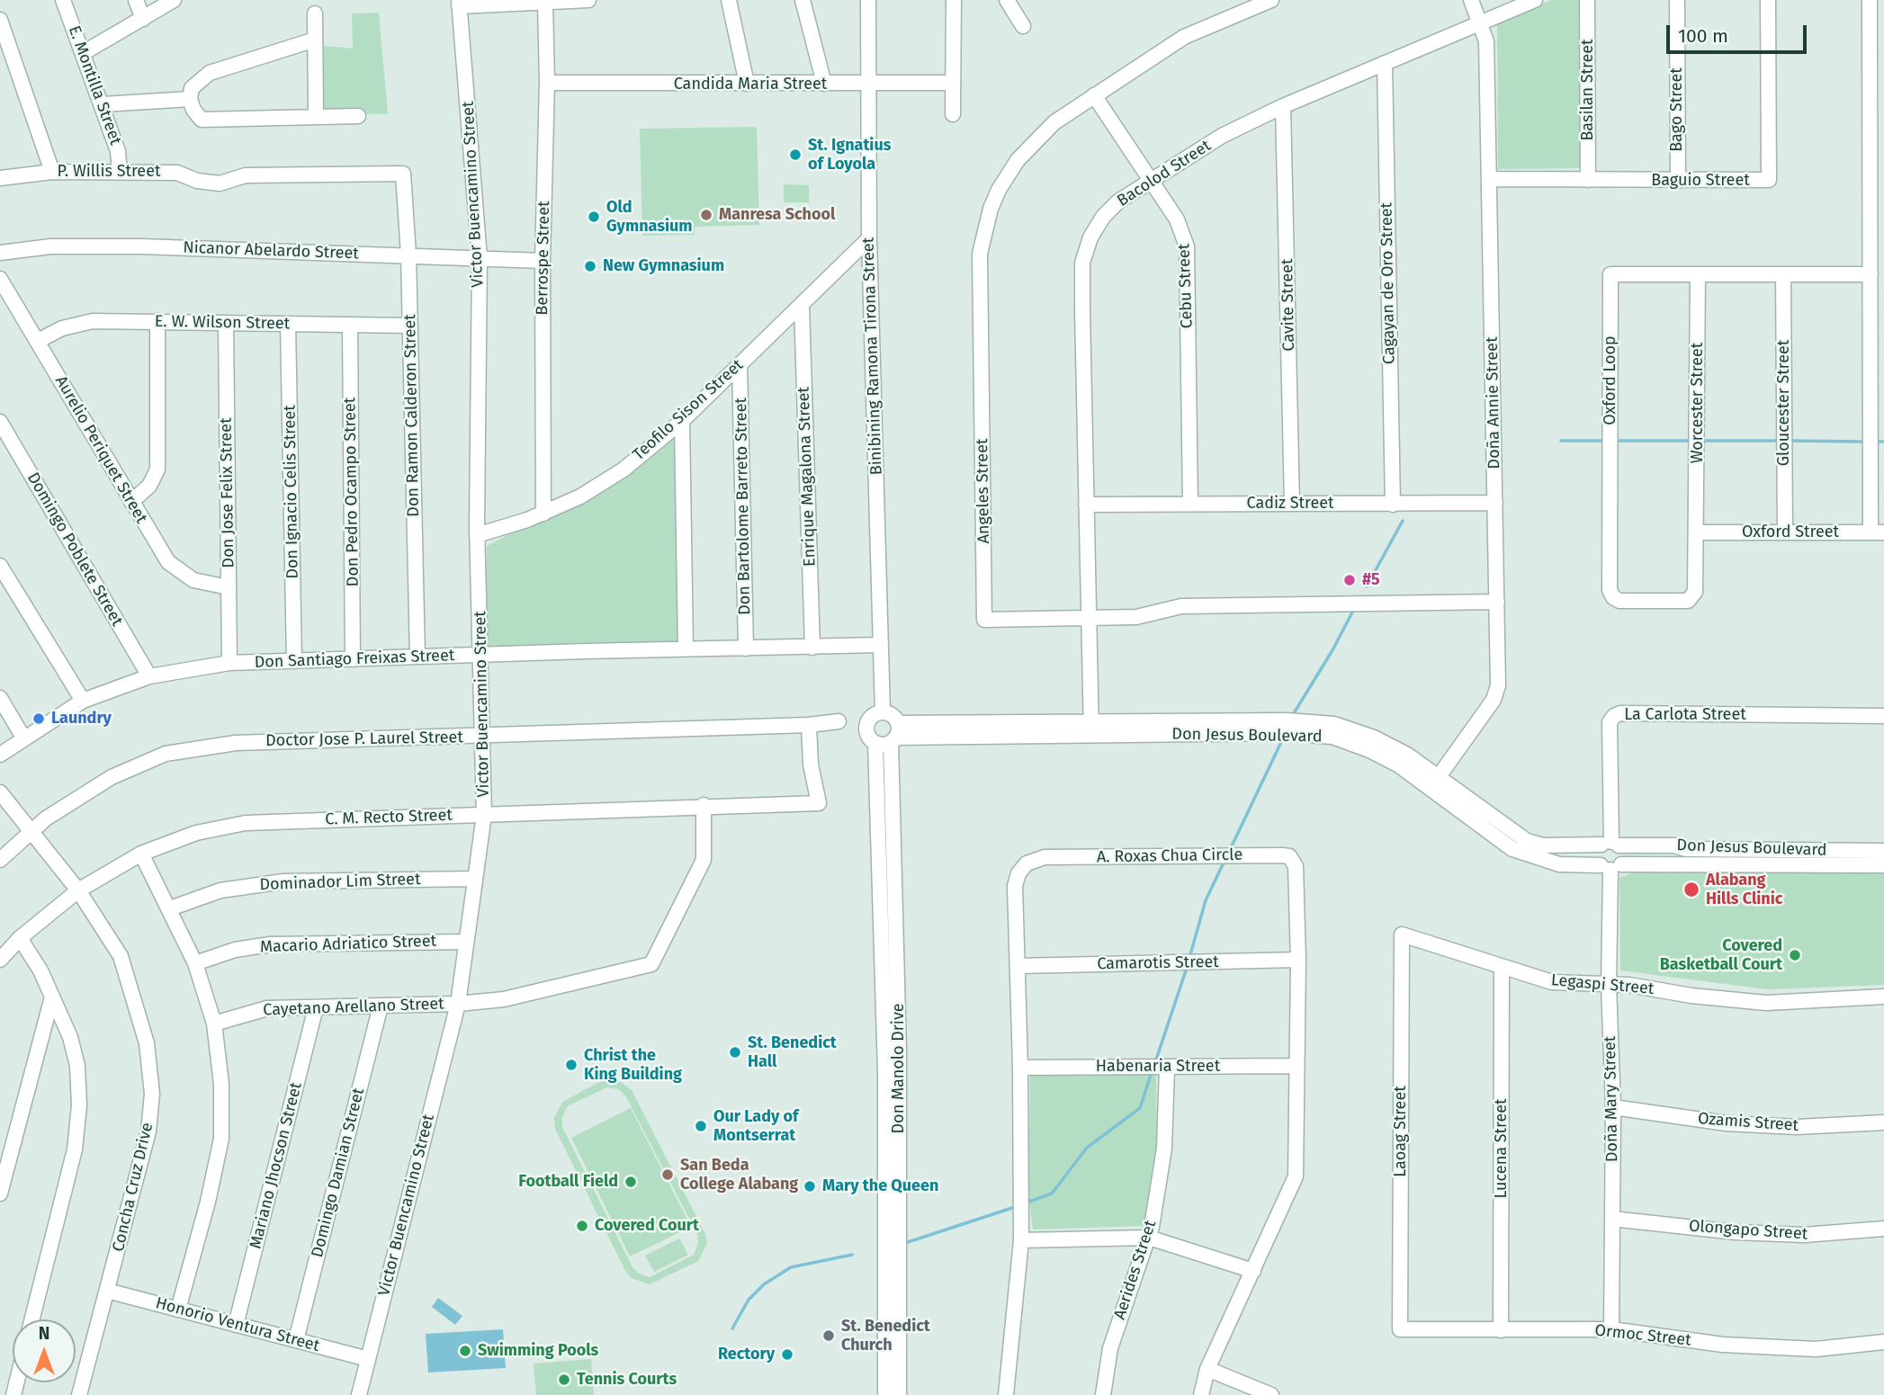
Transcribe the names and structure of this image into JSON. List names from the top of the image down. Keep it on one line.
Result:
{"streets":{"street":["Candida Maria Street","E. Montilla Street","Basilan Street","Bago Street","P. Willis Street","Bacolod Street","Baguio Street","Victor Buencamino Street","Nicanor Abelardo Street","Berrospe Street","Cagayan de Oro Street","Cebu Street","Cavite Street","E. W. Wilson Street","Binibining Ramona Tirona Street","Oxford Loop","Doña Annie Street","Worcester Street","Gloucester Street","Teofilo Sison Street","Don Ramon Calderon Street","Aurelio Periquet Street","Enrique Magalona Street","Angeles Street","Don Ignacio Celis Street","Don Pedro Ocampo Street","Don Jose Felix Street","Cadiz Street","Don Bartolome Barreto Street","Oxford Street","Domingo Poblete Street","Don Santiago Freixas Street","La Carlota Street","Don Jesus Boulevard","Doctor Jose P. Laurel Street","C. M. Recto Street","A. Roxas Chua Circle","Dominador Lim Street","Macario Adriatico Street","Camarotis Street","Legaspi Street","Cayetano Arellano Street","Habenaria Street","Don Manolo Drive","Doña Mary Street","Ozamis Street","Laoag Street","Lucena Street","Mariano Jhocson Street","Domingo Damian Street","Concha Cruz Drive","Olongapo Street","Aerides Street","Honorio Ventura Street","Ormoc Street"]},"crossings":[["Candida Maria Street","Berrospe Street"],["Candida Maria Street","Binibining Ramona Tirona Street"],["E. Montilla Street","P. Willis Street"],["Basilan Street","Baguio Street"],["Bago Street","Baguio Street"],["P. Willis Street","Don Ramon Calderon Street"],["Bacolod Street","Cagayan de Oro Street"],["Bacolod Street","Cebu Street"],["Bacolod Street","Cavite Street"],["Bacolod Street","Doña Annie Street"],["Bacolod Street","Angeles Street"],["Bacolod Street","Cadiz Street"],["Bacolod Street","Don Jesus Boulevard"],["Baguio Street","Doña Annie Street"],["Victor Buencamino Street","Nicanor Abelardo Street"],["Victor Buencamino Street","Teofilo Sison Street"],["Victor Buencamino Street","Don Santiago Freixas Street"],["Victor Buencamino Street","Doctor Jose P. Laurel Street"],["Victor Buencamino Street","C. M. Recto Street"],["Victor Buencamino Street","Dominador Lim Street"],["Victor Buencamino Street","Macario Adriatico Street"],["Victor Buencamino Street","Cayetano Arellano Street"],["Victor Buencamino Street","Honorio Ventura Street"],["Nicanor Abelardo Street","Berrospe Street"],["Nicanor Abelardo Street","Don Ramon Calderon Street"],["Berrospe Street","Teofilo Sison Street"],["Cagayan de Oro Street","Cadiz Street"],["Cebu Street","Angeles Street"],["Cebu Street","Cadiz Street"],["Cavite Street","Cadiz Street"],["E. W. Wilson Street","Don Ramon Calderon Street"],["E. W. Wilson Street","Aurelio Periquet Street"],["E. W. Wilson Street","Don Ignacio Celis Street"],["E. W. Wilson Street","Don Pedro Ocampo Street"],["E. W. Wilson Street","Don Jose Felix Street"],["Binibining Ramona Tirona Street","Teofilo Sison Street"],["Binibining Ramona Tirona Street","Don Santiago Freixas Street"],["Binibining Ramona Tirona Street","Don Jesus Boulevard"],["Binibining Ramona Tirona Street","Don Manolo Drive"],["Oxford Loop","Worcester Street"],["Oxford Loop","Gloucester Street"],["Oxford Loop","Oxford Street"],["Doña Annie Street","Angeles Street"],["Doña Annie Street","Cadiz Street"],["Doña Annie Street","Don Jesus Boulevard"],["Worcester Street","Oxford Street"],["Gloucester Street","Oxford Street"],["Teofilo Sison Street","Enrique Magalona Street"],["Teofilo Sison Street","Don Bartolome Barreto Street"],["Don Ramon Calderon Street","Don Santiago Freixas Street"],["Aurelio Periquet Street","Don Jose Felix Street"],["Enrique Magalona Street","Don Santiago Freixas Street"],["Don Ignacio Celis Street","Don Santiago Freixas Street"],["Don Pedro Ocampo Street","Don Santiago Freixas Street"],["Don Jose Felix Street","Don Santiago Freixas Street"],["Don Bartolome Barreto Street","Don Santiago Freixas Street"],["Domingo Poblete Street","Don Santiago Freixas Street"],["La Carlota Street","Don Jesus Boulevard"],["Don Jesus Boulevard","Don Manolo Drive"],["Don Jesus Boulevard","Doña Mary Street"],["Doctor Jose P. Laurel Street","C. M. Recto Street"],["Doctor Jose P. Laurel Street","Concha Cruz Drive"],["C. M. Recto Street","Cayetano Arellano Street"],["C. M. Recto Street","Concha Cruz Drive"],["A. Roxas Chua Circle","Camarotis Street"],["A. Roxas Chua Circle","Habenaria Street"],["Legaspi Street","Doña Mary Street"],["Legaspi Street","Laoag Street"],["Legaspi Street","Lucena Street"],["Cayetano Arellano Street","Mariano Jhocson Street"],["Cayetano Arellano Street","Domingo Damian Street"],["Habenaria Street","Aerides Street"],["Doña Mary Street","Ozamis Street"],["Doña Mary Street","Olongapo Street"],["Doña Mary Street","Ormoc Street"],["Laoag Street","Ormoc Street"],["Lucena Street","Ormoc Street"],["Mariano Jhocson Street","Honorio Ventura Street"],["Domingo Damian Street","Honorio Ventura Street"],["Concha Cruz Drive","Honorio Ventura Street"]],"places":["St. Ignatius of Loyola","Manresa School","Old Gymnasium","New Gymnasium","#5","Laundry","Alabang Hills Clinic","Covered Basketball Court","St. Benedict Hall","Christ the King Building","Our Lady of Montserrat","San Beda College Alabang","Football Field","Mary the Queen","Covered Court","St. Benedict Church","Swimming Pools","Rectory","Tennis Courts"],"scale_bar":"100 m","north":"top"}
